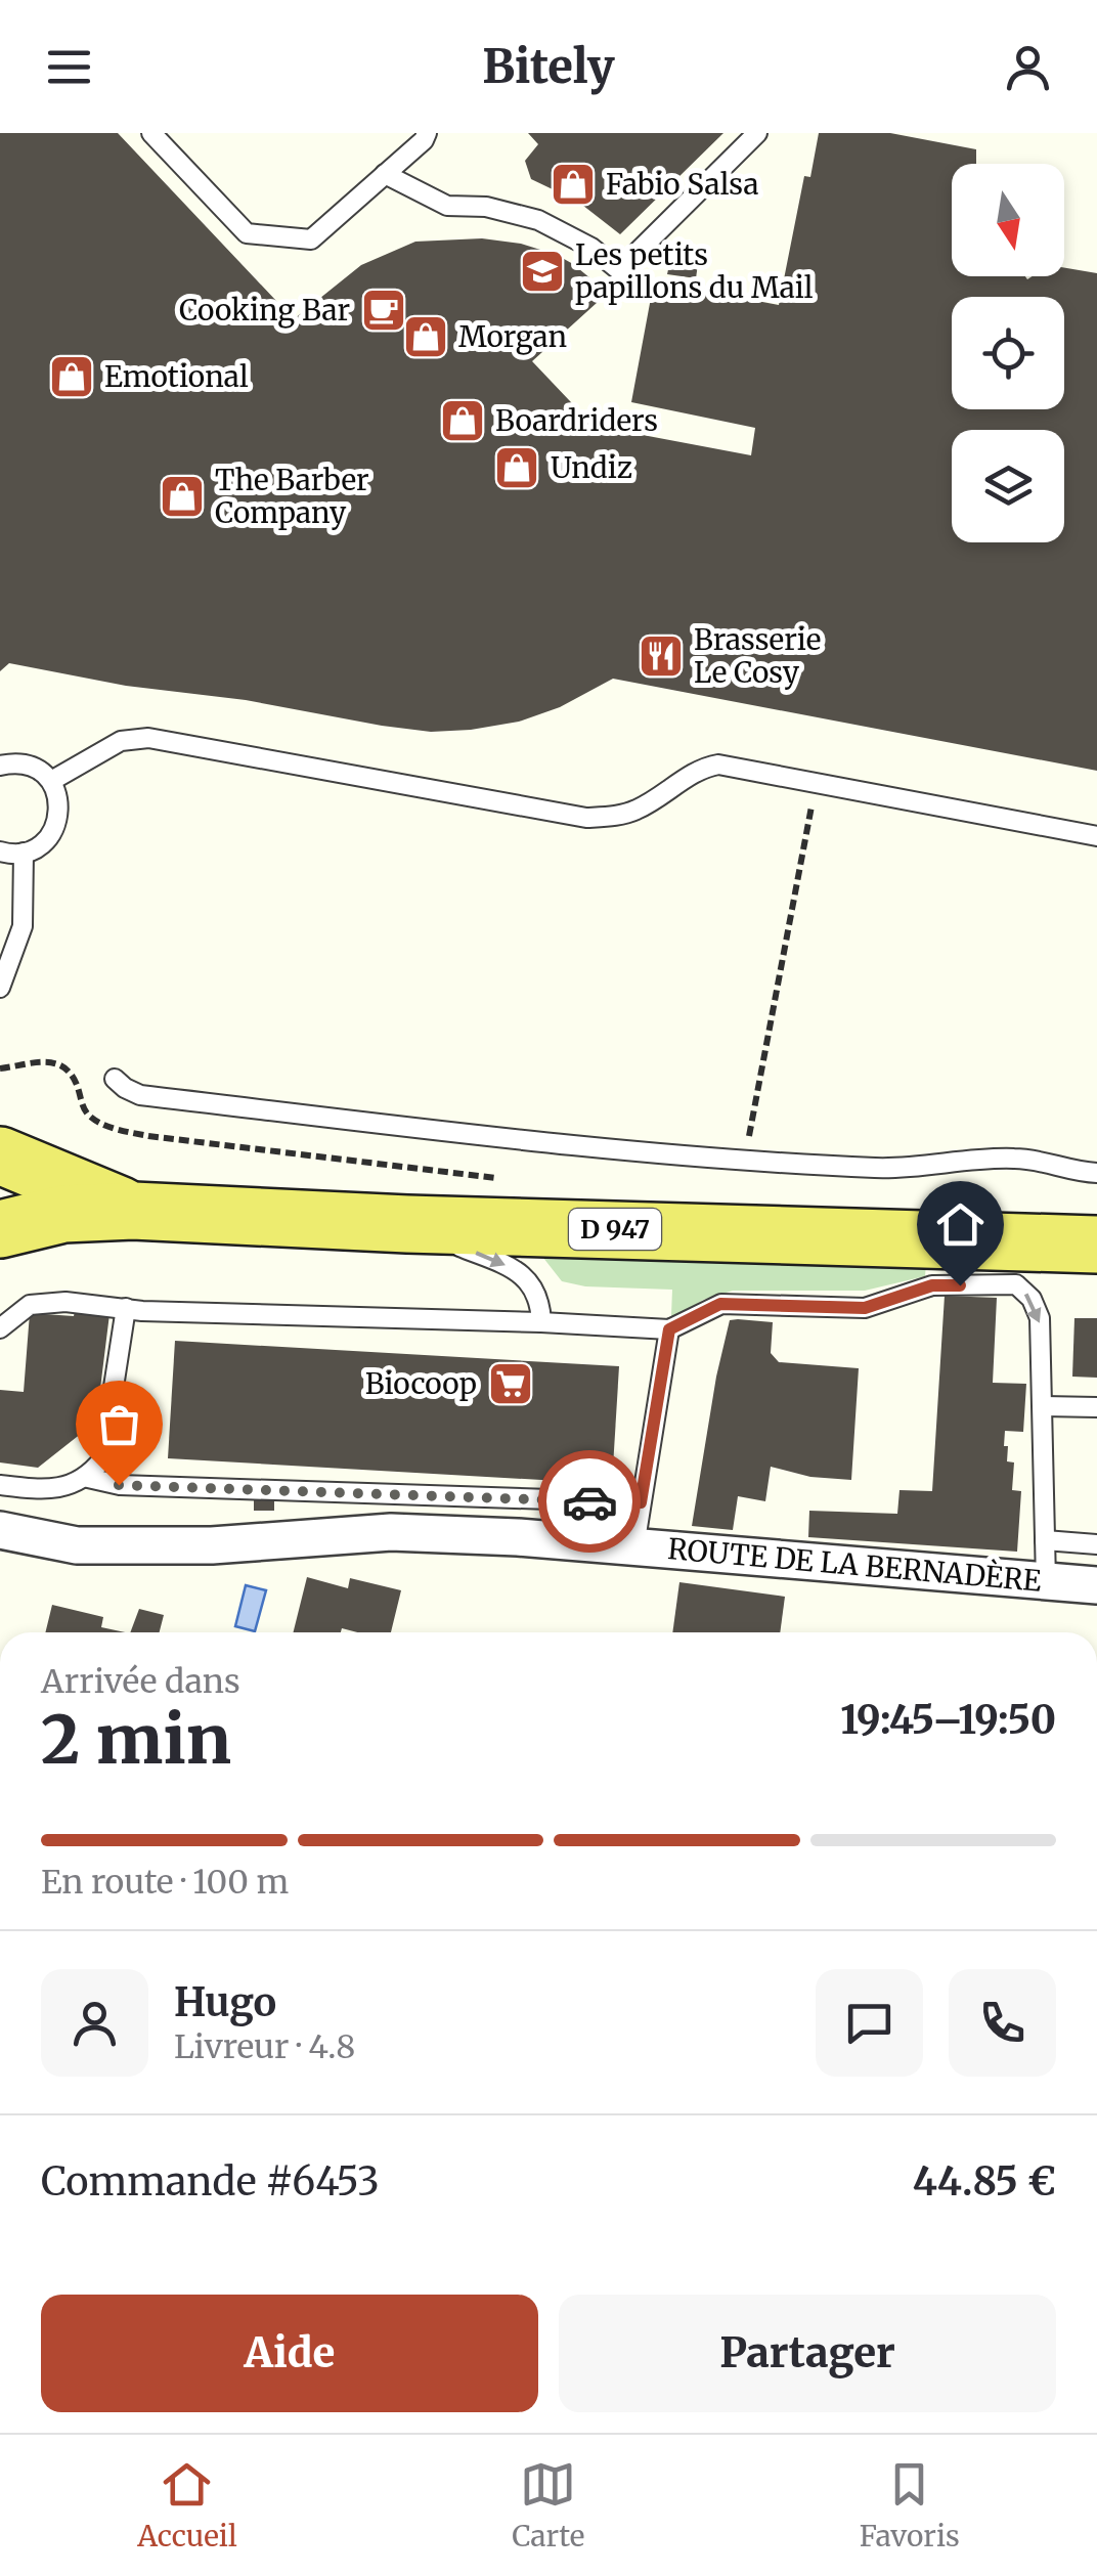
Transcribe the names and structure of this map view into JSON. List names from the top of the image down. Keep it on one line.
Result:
{"streets":{"main road":["D 947"],"street":["ROUTE DE LA BERNADÈRE"]},"places":{"shop":["Fabio Salsa","Morgan","Emotional","Boardriders","Undiz","The Barber Company"],"school or university":["Les petits papillons du Mail"],"cafe":["Cooking Bar"],"restaurant":["Brasserie Le Cosy"],"supermarket":["Biocoop"]},"north":"bottom","page":{"header":"Bitely","heading":["2 min","Arrivée dans","19:45–19:50"],"panel":["Hugo","Livreur · 4.8","Commande #6453","44.85 €"],"bar":"En route · 100 m","buttons":["Aide","Partager"],"tabs":["Accueil","Carte","Favoris"]}}
